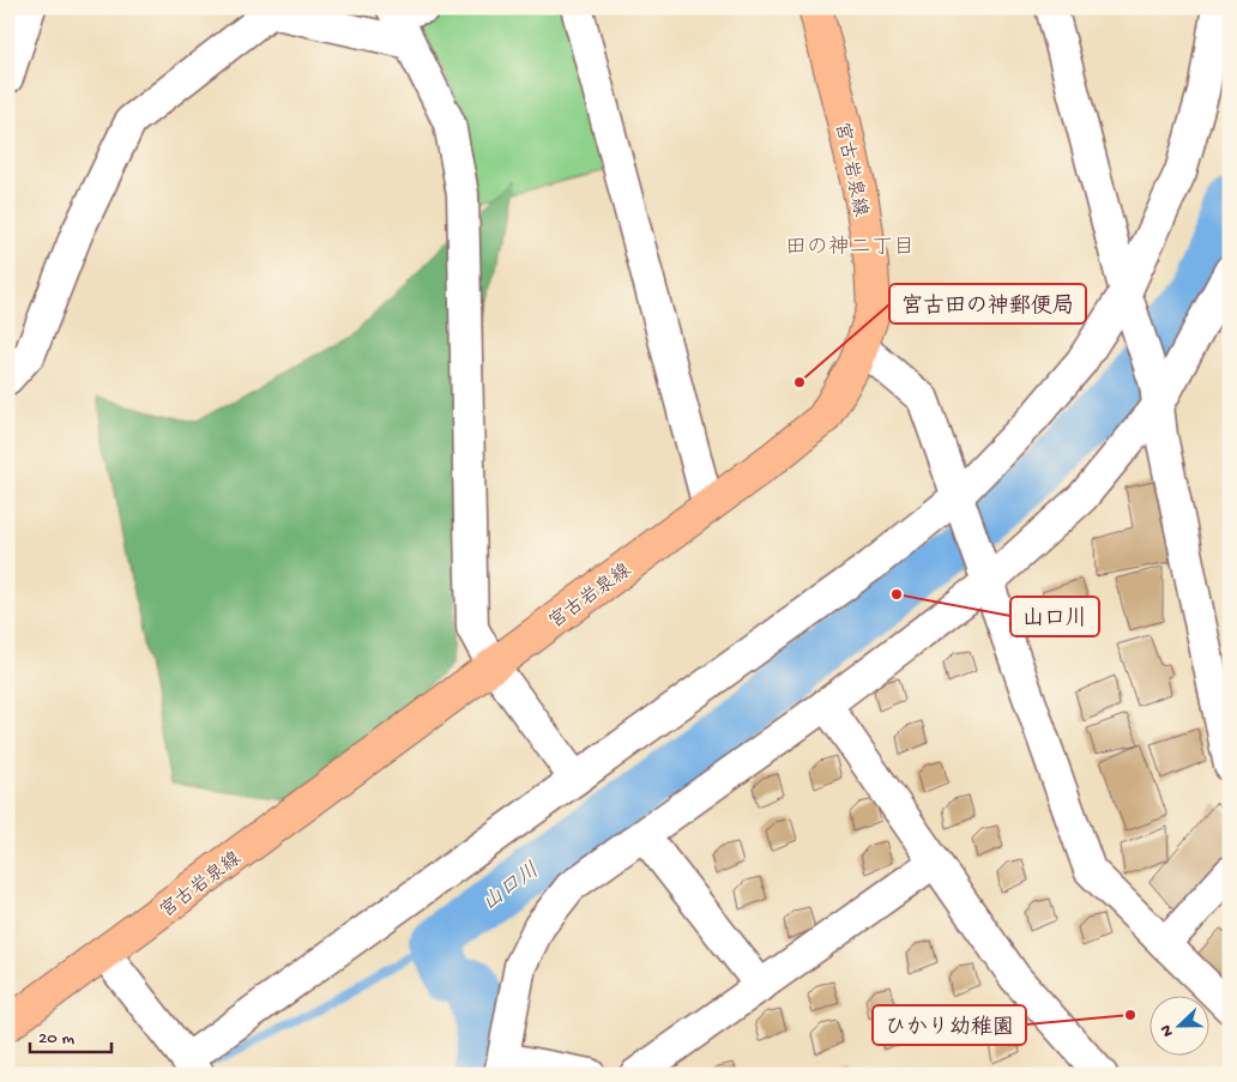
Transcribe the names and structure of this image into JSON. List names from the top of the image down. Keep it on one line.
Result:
{"streets":{"main road":["宮古岩泉線"]},"districts":["田の神二丁目"],"water":["山口川"],"places":["宮古田の神郵便局","山口川","ひかり幼稚園"],"scale_bar":"20 m","north":"left"}
